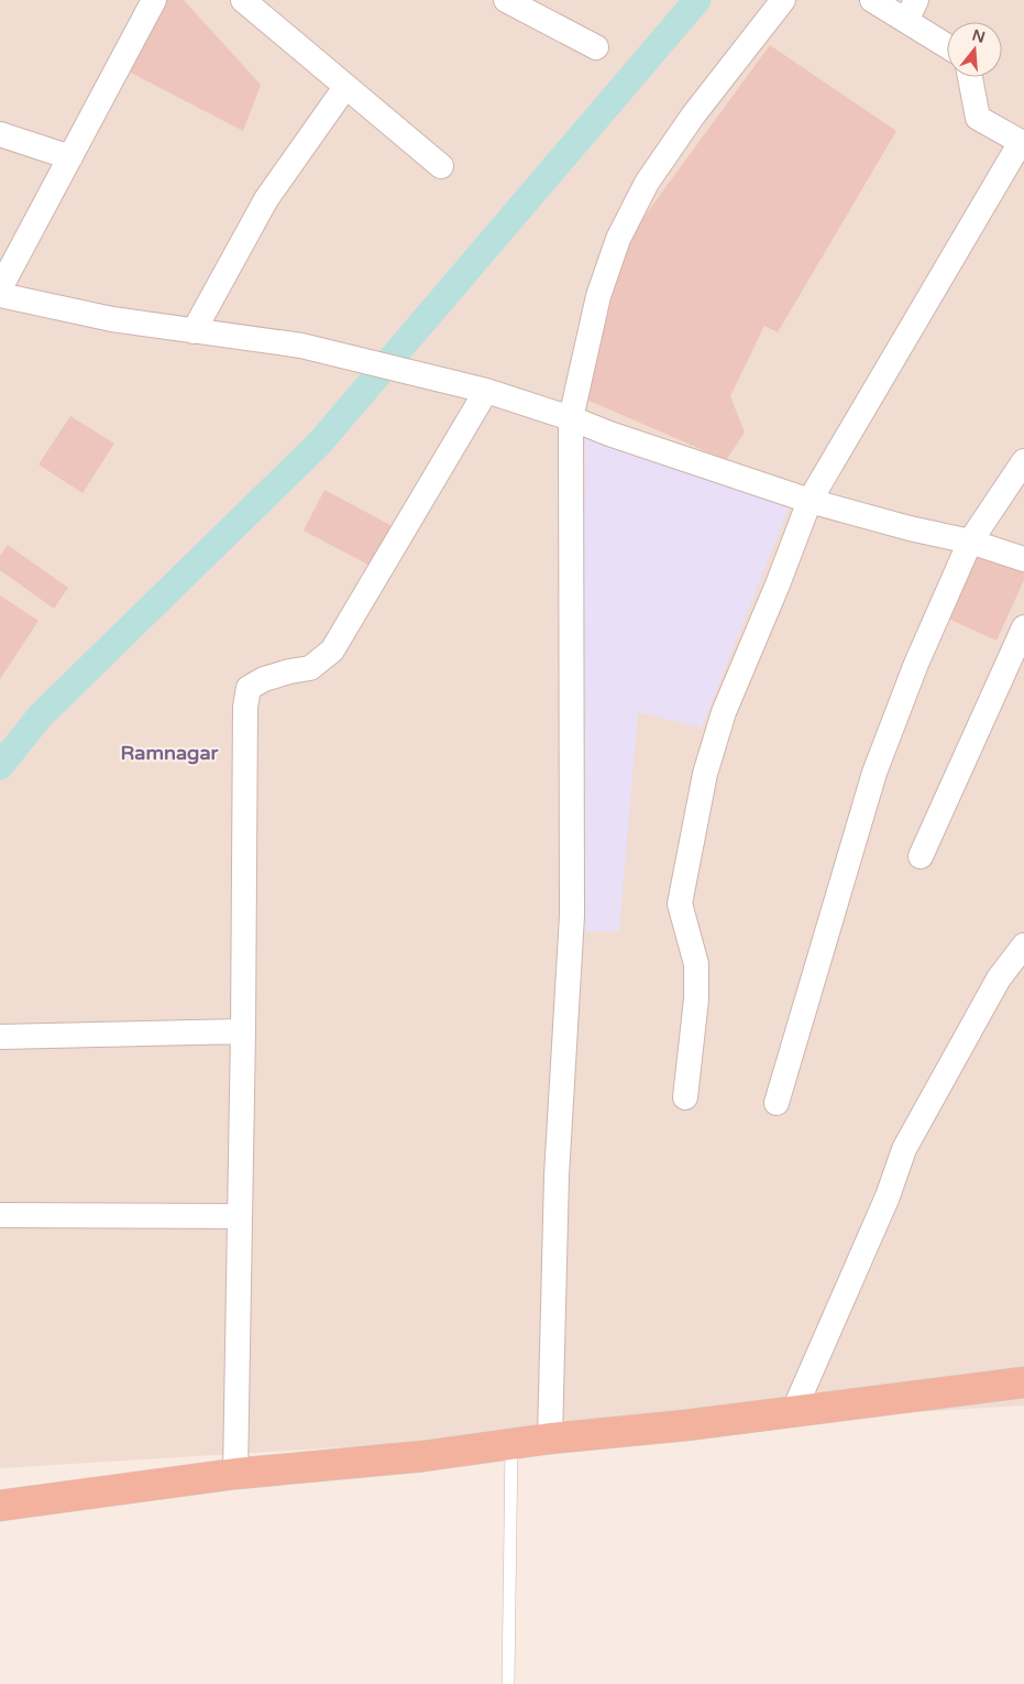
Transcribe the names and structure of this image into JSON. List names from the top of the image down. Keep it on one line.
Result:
{"districts":["Ramnagar"],"north":"top"}
